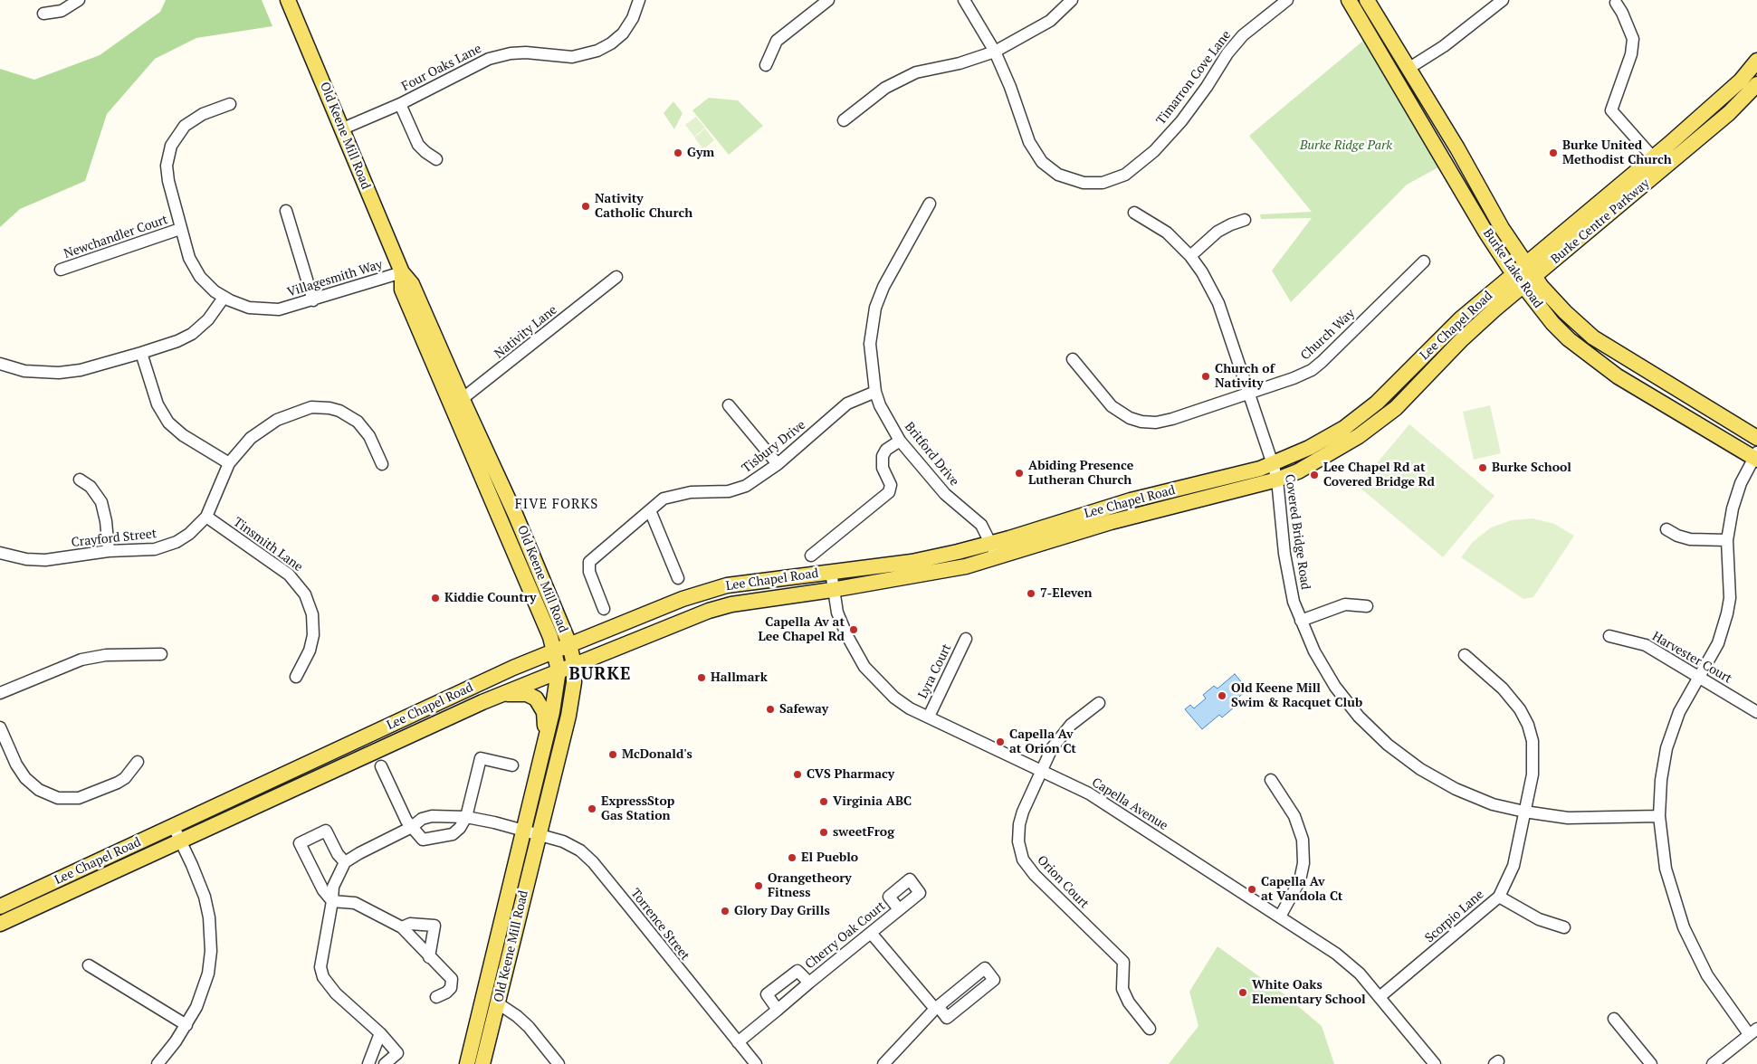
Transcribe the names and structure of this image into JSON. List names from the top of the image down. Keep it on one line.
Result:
{"streets":{"main road":["Old Keene Mill Road","Burke Centre Parkway","Burke Lake Road","Lee Chapel Road"],"street":["Four Oaks Lane","Timarron Cove Lane","Newchandler Court","Villagesmith Way","Nativity Lane","Church Way","Tisbury Drive","Britford Drive","Covered Bridge Road","Crayford Street","Tinsmith Lane","Harvester Court","Lyra Court","Capella Avenue","Orion Court","Scorpio Lane","Torrence Street","Cherry Oak Court"]},"crossings":[["Four Oaks Lane","Old Keene Mill Road"],["Old Keene Mill Road","Villagesmith Way"],["Old Keene Mill Road","Lee Chapel Road"],["Old Keene Mill Road","Nativity Lane"],["Old Keene Mill Road","Torrence Street"],["Burke Centre Parkway","Burke Lake Road"],["Burke Centre Parkway","Lee Chapel Road"],["Newchandler Court","Villagesmith Way"],["Burke Lake Road","Lee Chapel Road"],["Lee Chapel Road","Britford Drive"],["Lee Chapel Road","Covered Bridge Road"],["Lee Chapel Road","Capella Avenue"],["Church Way","Covered Bridge Road"],["Tisbury Drive","Britford Drive"],["Covered Bridge Road","Scorpio Lane"],["Crayford Street","Tinsmith Lane"],["Lyra Court","Capella Avenue"],["Capella Avenue","Orion Court"],["Capella Avenue","Scorpio Lane"],["Torrence Street","Cherry Oak Court"]],"districts":["FIVE FORKS","BURKE"],"parks":["Burke Ridge Park"],"places":["Gym","Burke United Methodist Church","Nativity Catholic Church","Church of Nativity","Burke School","Abiding Presence Lutheran Church","Lee Chapel Rd at Covered Bridge Rd","7-Eleven","Kiddie Country","Capella Av at Lee Chapel Rd","Hallmark","Old Keene Mill Swim & Racquet Club","Safeway","Capella Av at Orion Ct","McDonald's","CVS Pharmacy","Virginia ABC","ExpressStop Gas Station","sweetFrog","El Pueblo","Orangetheory Fitness","Capella Av at Vandola Ct","Glory Day Grills","White Oaks Elementary School"]}
